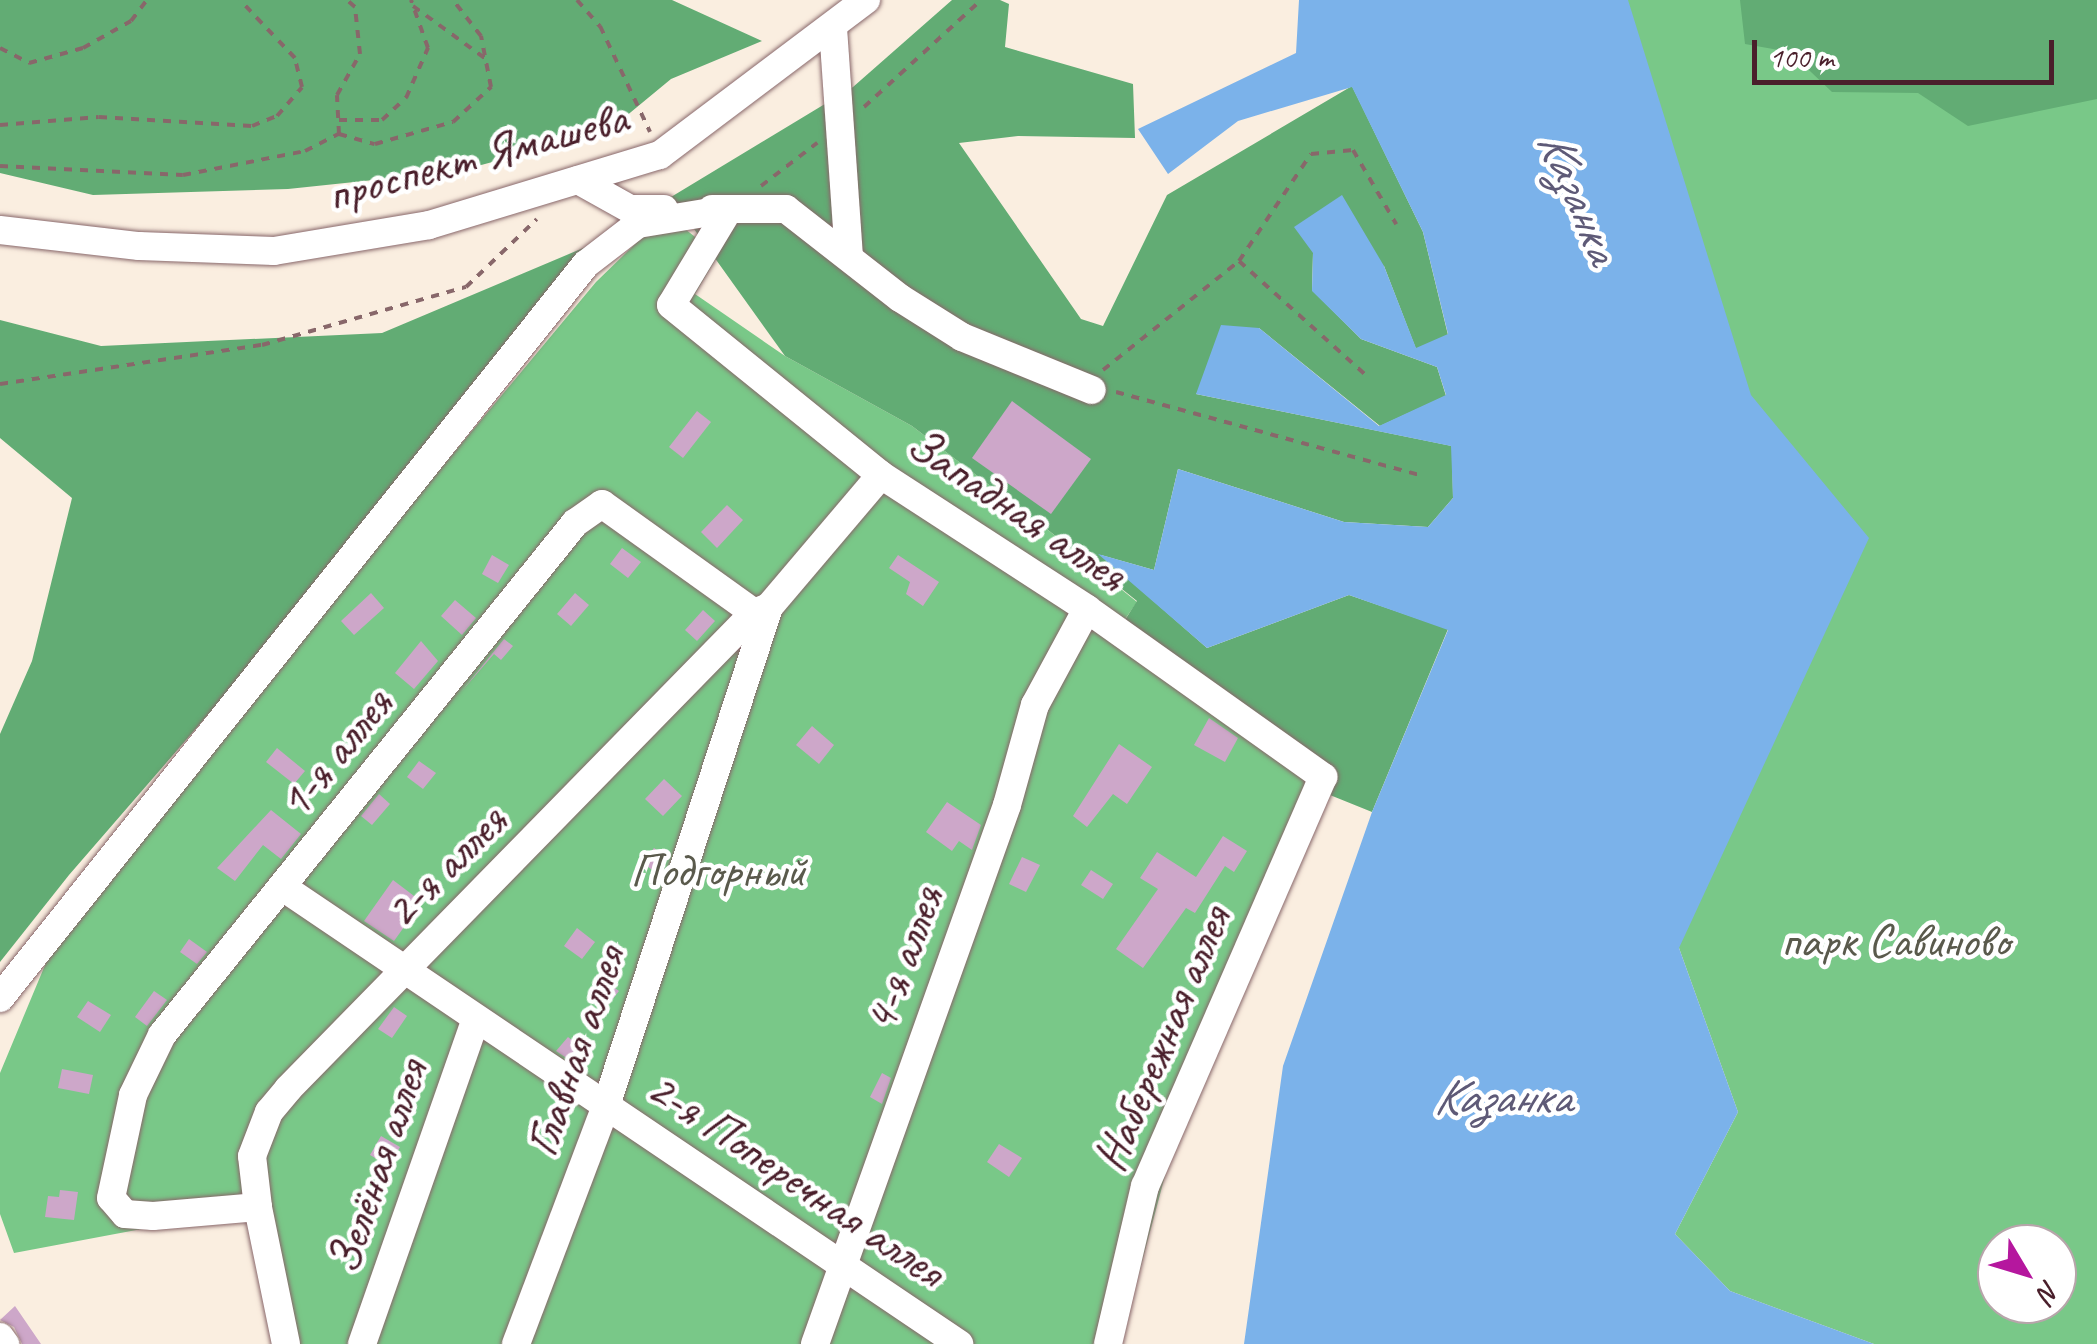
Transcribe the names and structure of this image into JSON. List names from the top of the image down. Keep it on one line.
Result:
{"streets":{"lane":["проспект Ямашева","Западная аллея","1-я аллея","2-я аллея","4-я аллея","Набережная аллея","Главная аллея","Зелёная аллея","2-я Поперечная аллея"]},"crossings":[["Западная аллея","4-я аллея"],["Западная аллея","Набережная аллея"],["Западная аллея","Главная аллея"],["1-я аллея","2-я аллея"],["1-я аллея","Главная аллея"],["1-я аллея","2-я Поперечная аллея"],["2-я аллея","Главная аллея"],["2-я аллея","2-я Поперечная аллея"],["4-я аллея","2-я Поперечная аллея"],["Главная аллея","2-я Поперечная аллея"],["Зелёная аллея","2-я Поперечная аллея"]],"water":["Казанка"],"parks":["Подгорный","парк Савиново"],"scale_bar":"100 m","north":"bottom right"}
